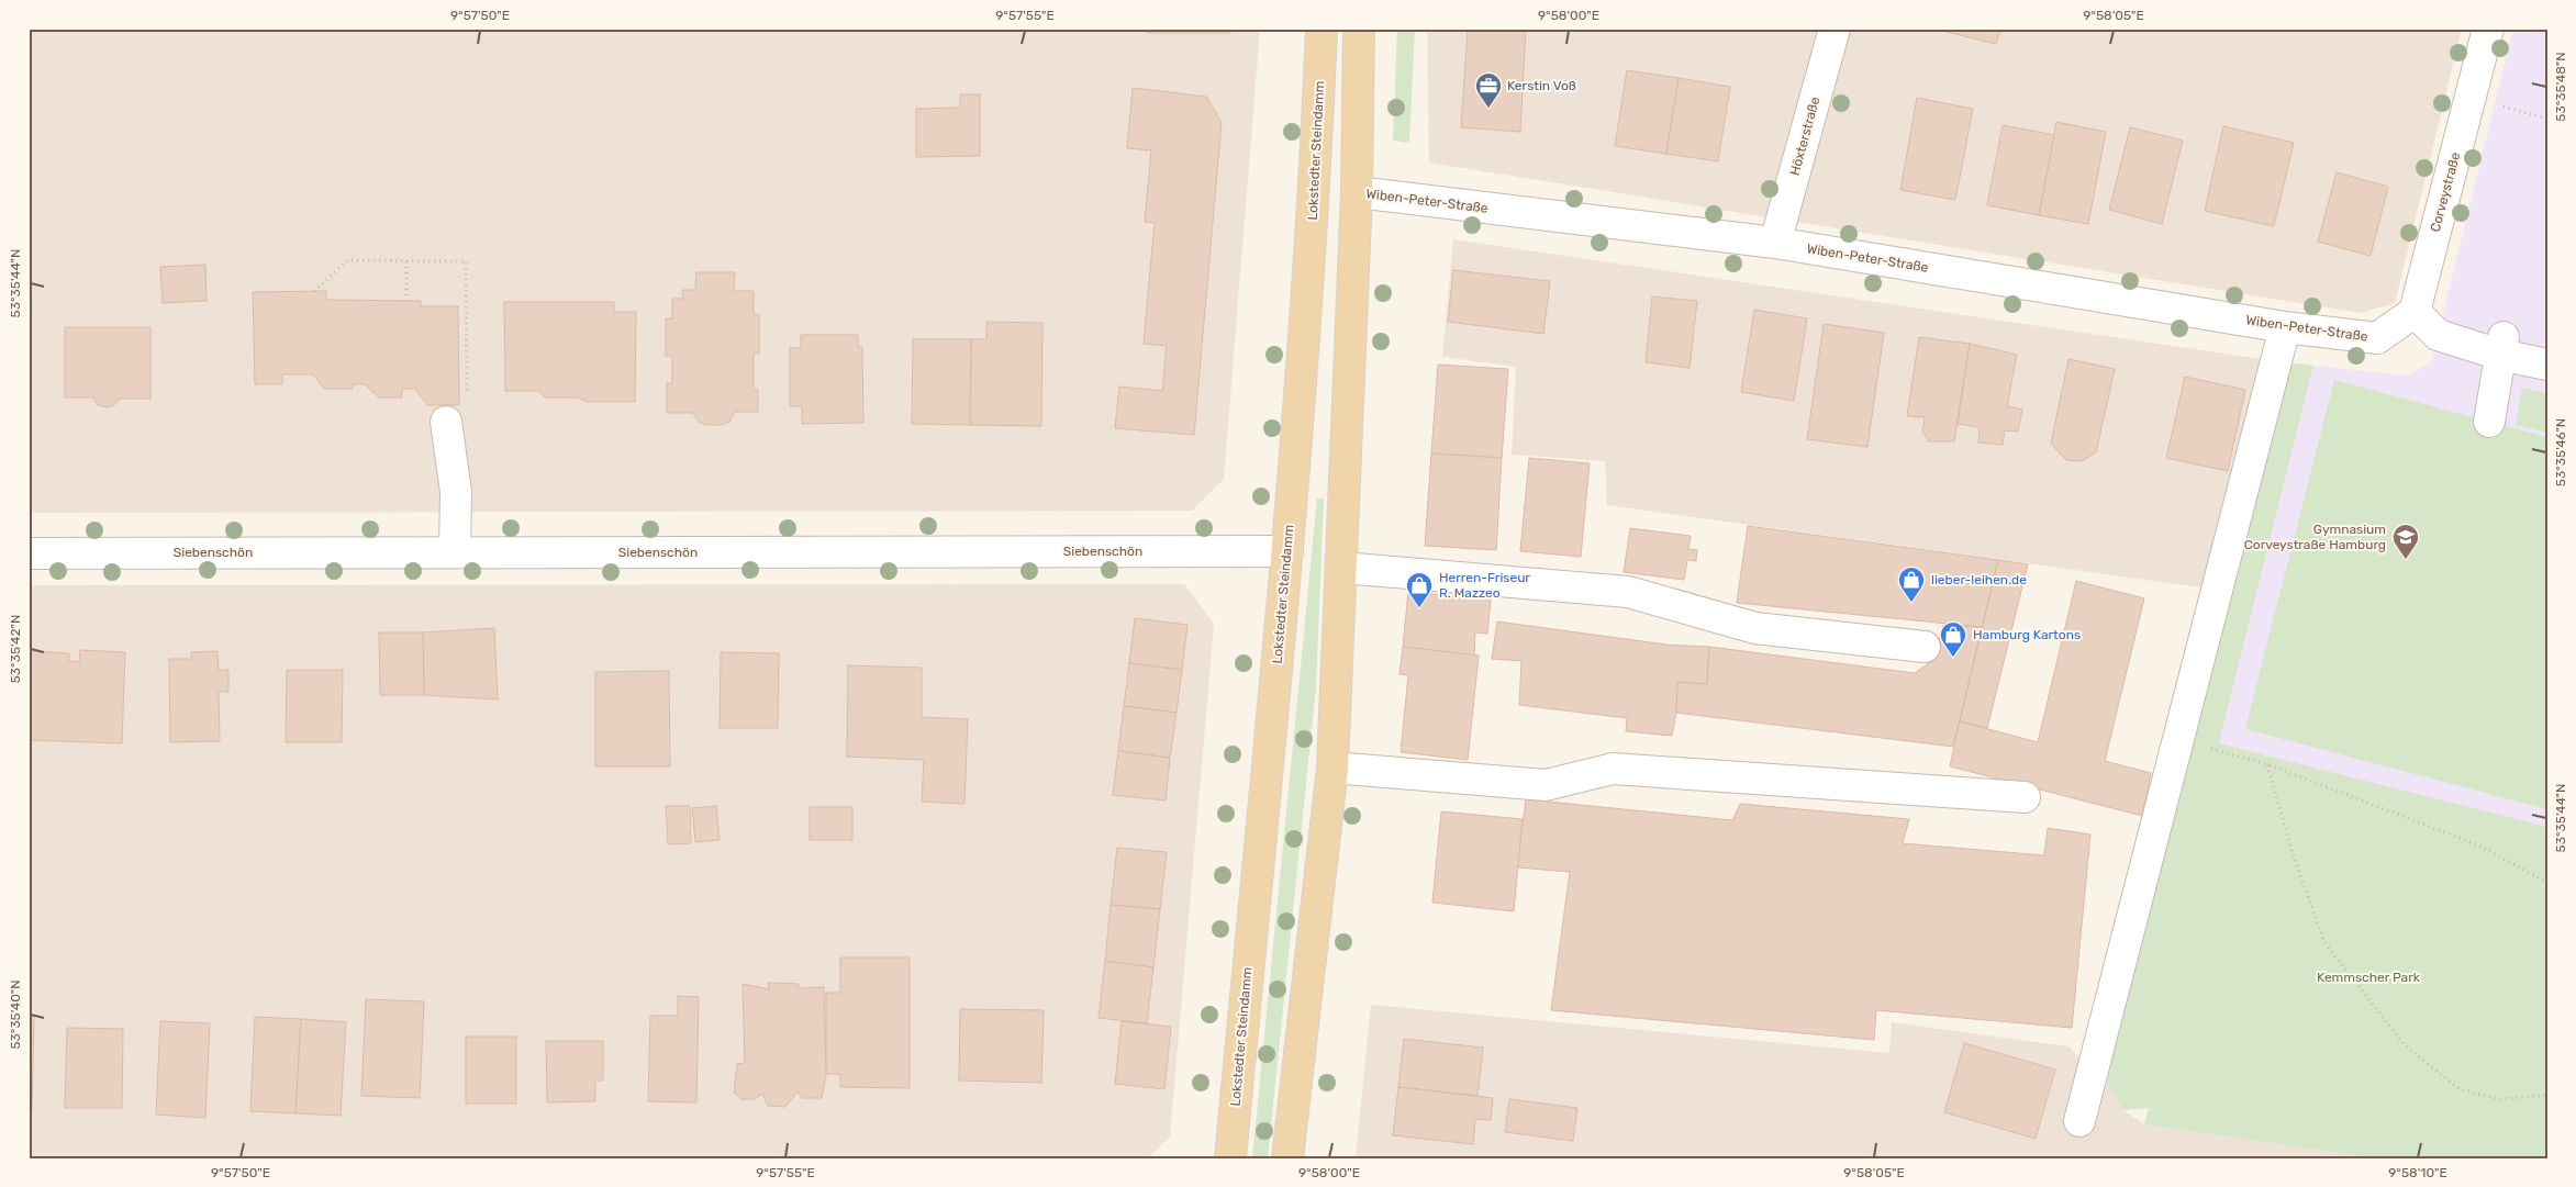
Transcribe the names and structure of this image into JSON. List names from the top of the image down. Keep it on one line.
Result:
{"streets":{"main road":["Lokstedter Steindamm"],"street":["Höxterstraße","Corveystraße","Wiben-Peter-Straße","Siebenschön"]},"crossings":[["Höxterstraße","Wiben-Peter-Straße"],["Lokstedter Steindamm","Siebenschön"],["Corveystraße","Wiben-Peter-Straße"]],"parks":["Kemmscher Park"],"places":{"office":["Kerstin Voß"],"school or university":["Gymnasium Corveystraße Hamburg"],"shop":["lieber-leihen.de","Herren-Friseur R. Mazzeo","Hamburg Kartons"]},"coordinates":["9°57'50\"E","9°57'55\"E","9°58'00\"E","9°58'05\"E","53°35'48\"N","53°35'44\"N","53°35'46\"N","53°35'42\"N","53°35'40\"N","9°58'10\"E"]}
